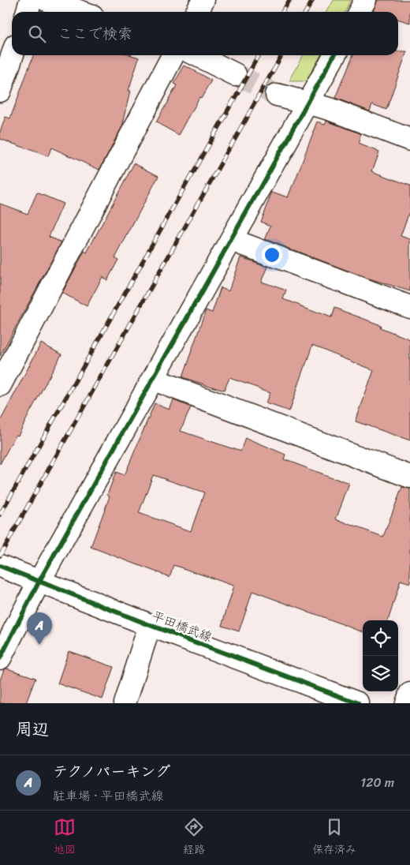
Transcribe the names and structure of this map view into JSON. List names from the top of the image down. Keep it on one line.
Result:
{"streets":{"street":["平田橋武線"]},"page":{"search":"ここで検索","pins":"A","heading":"周辺","list":[{"mark":"A","name":"テクノパーキング","note":"駐車場 · 平田橋武線","value":"120 m"}],"nav":["地図","経路","保存済み"]}}
